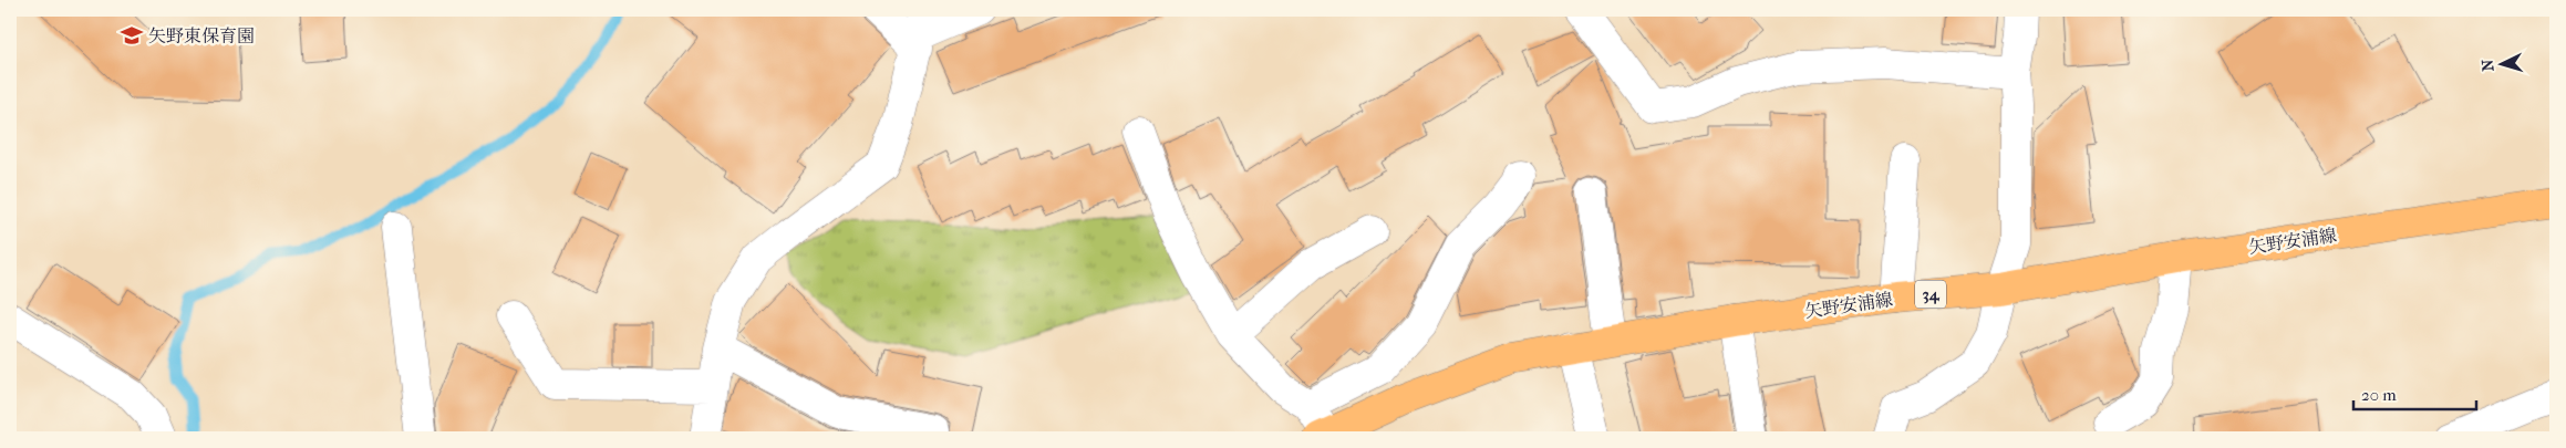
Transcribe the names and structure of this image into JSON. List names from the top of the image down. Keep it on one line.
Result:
{"streets":{"main road":["矢野安浦線","34"]},"places":{"school or university":["矢野東保育園"]},"scale_bar":"20 m","north":"left"}
